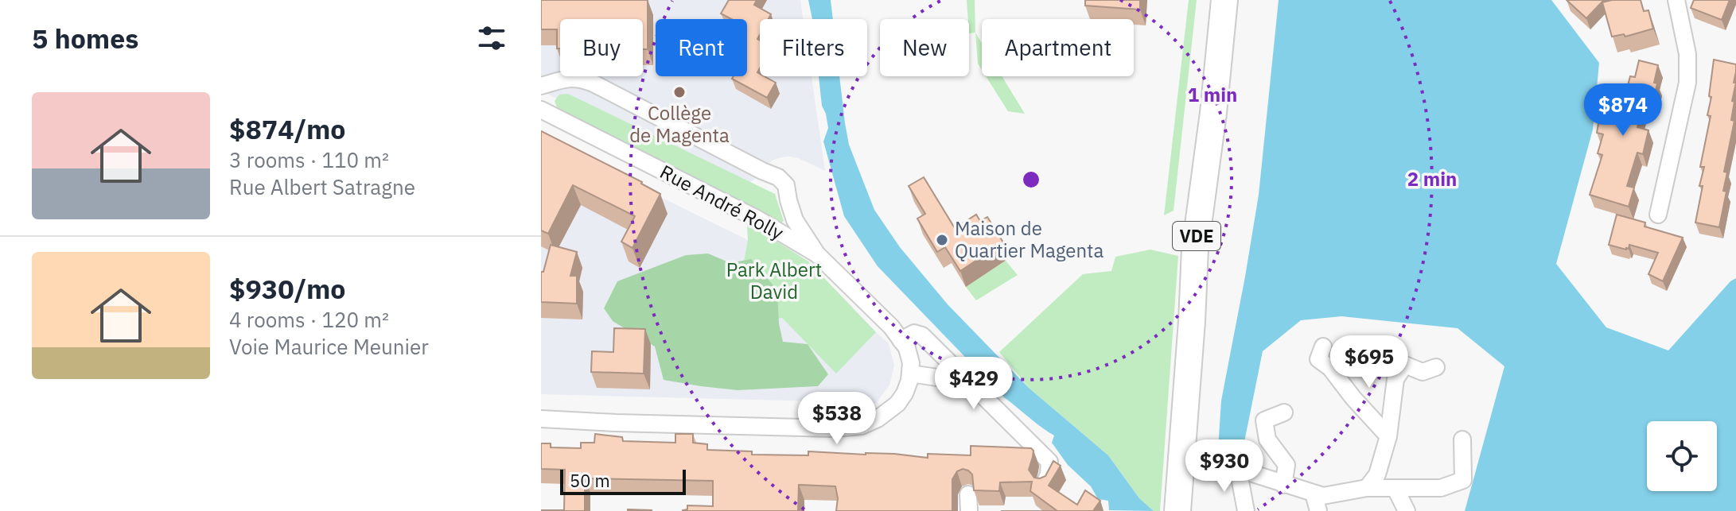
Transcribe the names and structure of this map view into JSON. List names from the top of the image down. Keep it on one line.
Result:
{"streets":{"main road":["VDE"],"street":["Rue André Rolly"]},"parks":["Park Albert David"],"places":["Collège de Magenta","Maison de Quartier Magenta"],"scale_bar":"50 m","page":{"heading":"5 homes","chip":["Buy","Rent","Filters","New","Apartment"],"list":[{"name":"$874/mo","note":"3 rooms · 110 m² · Rue Albert Satragne"},{"name":"$930/mo","note":"4 rooms · 120 m² · Voie Maurice Meunier"}],"price":["$874","$695","$429","$538","$930"],"scale":"50 m"},"rings":["1 min","2 min"]}
